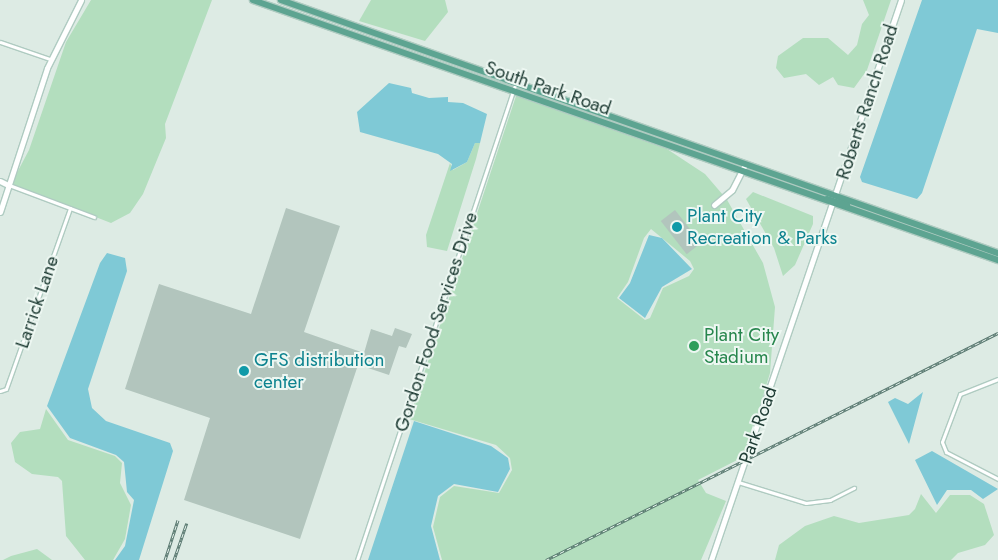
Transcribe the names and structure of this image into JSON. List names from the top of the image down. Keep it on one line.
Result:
{"streets":{"main road":["South Park Road"],"street":["Roberts Ranch Road","Larrick Lane","Gordon Food Services Drive","Park Road"]},"crossings":[["South Park Road","Roberts Ranch Road"],["South Park Road","Gordon Food Services Drive"],["South Park Road","Park Road"],["Roberts Ranch Road","Park Road"]],"places":["Plant City Recreation & Parks","Plant City Stadium","GFS distribution center"]}
